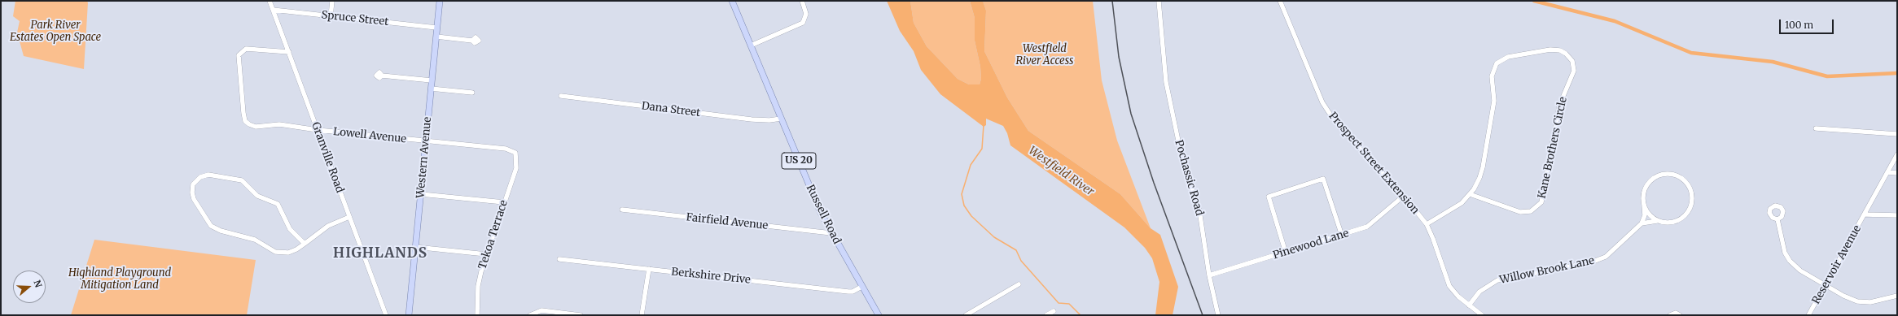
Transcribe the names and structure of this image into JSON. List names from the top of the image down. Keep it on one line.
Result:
{"streets":{"main road":["Western Avenue","US 20","Russell Road"],"street":["Spruce Street","Dana Street","Lowell Avenue","Kane Brothers Circle","Granville Road","Prospect Street Extension","Pochassic Road","Fairfield Avenue","Tekoa Terrace","Pinewood Lane","Reservoir Avenue","Willow Brook Lane","Berkshire Drive"]},"crossings":[["Spruce Street","Granville Road"],["Spruce Street","Western Avenue"],["Dana Street","Russell Road"],["Lowell Avenue","Granville Road"],["Lowell Avenue","Western Avenue"],["Lowell Avenue","Tekoa Terrace"],["Kane Brothers Circle","Prospect Street Extension"],["Prospect Street Extension","Pinewood Lane"],["Prospect Street Extension","Willow Brook Lane"],["Pochassic Road","Pinewood Lane"],["Russell Road","Fairfield Avenue"],["Russell Road","Berkshire Drive"]],"districts":["HIGHLANDS"],"water":["Westfield River"],"parks":["Park River Estates Open Space","Westfield River Access","Highland Playground Mitigation Land"],"scale_bar":"100 m","north":"right"}
